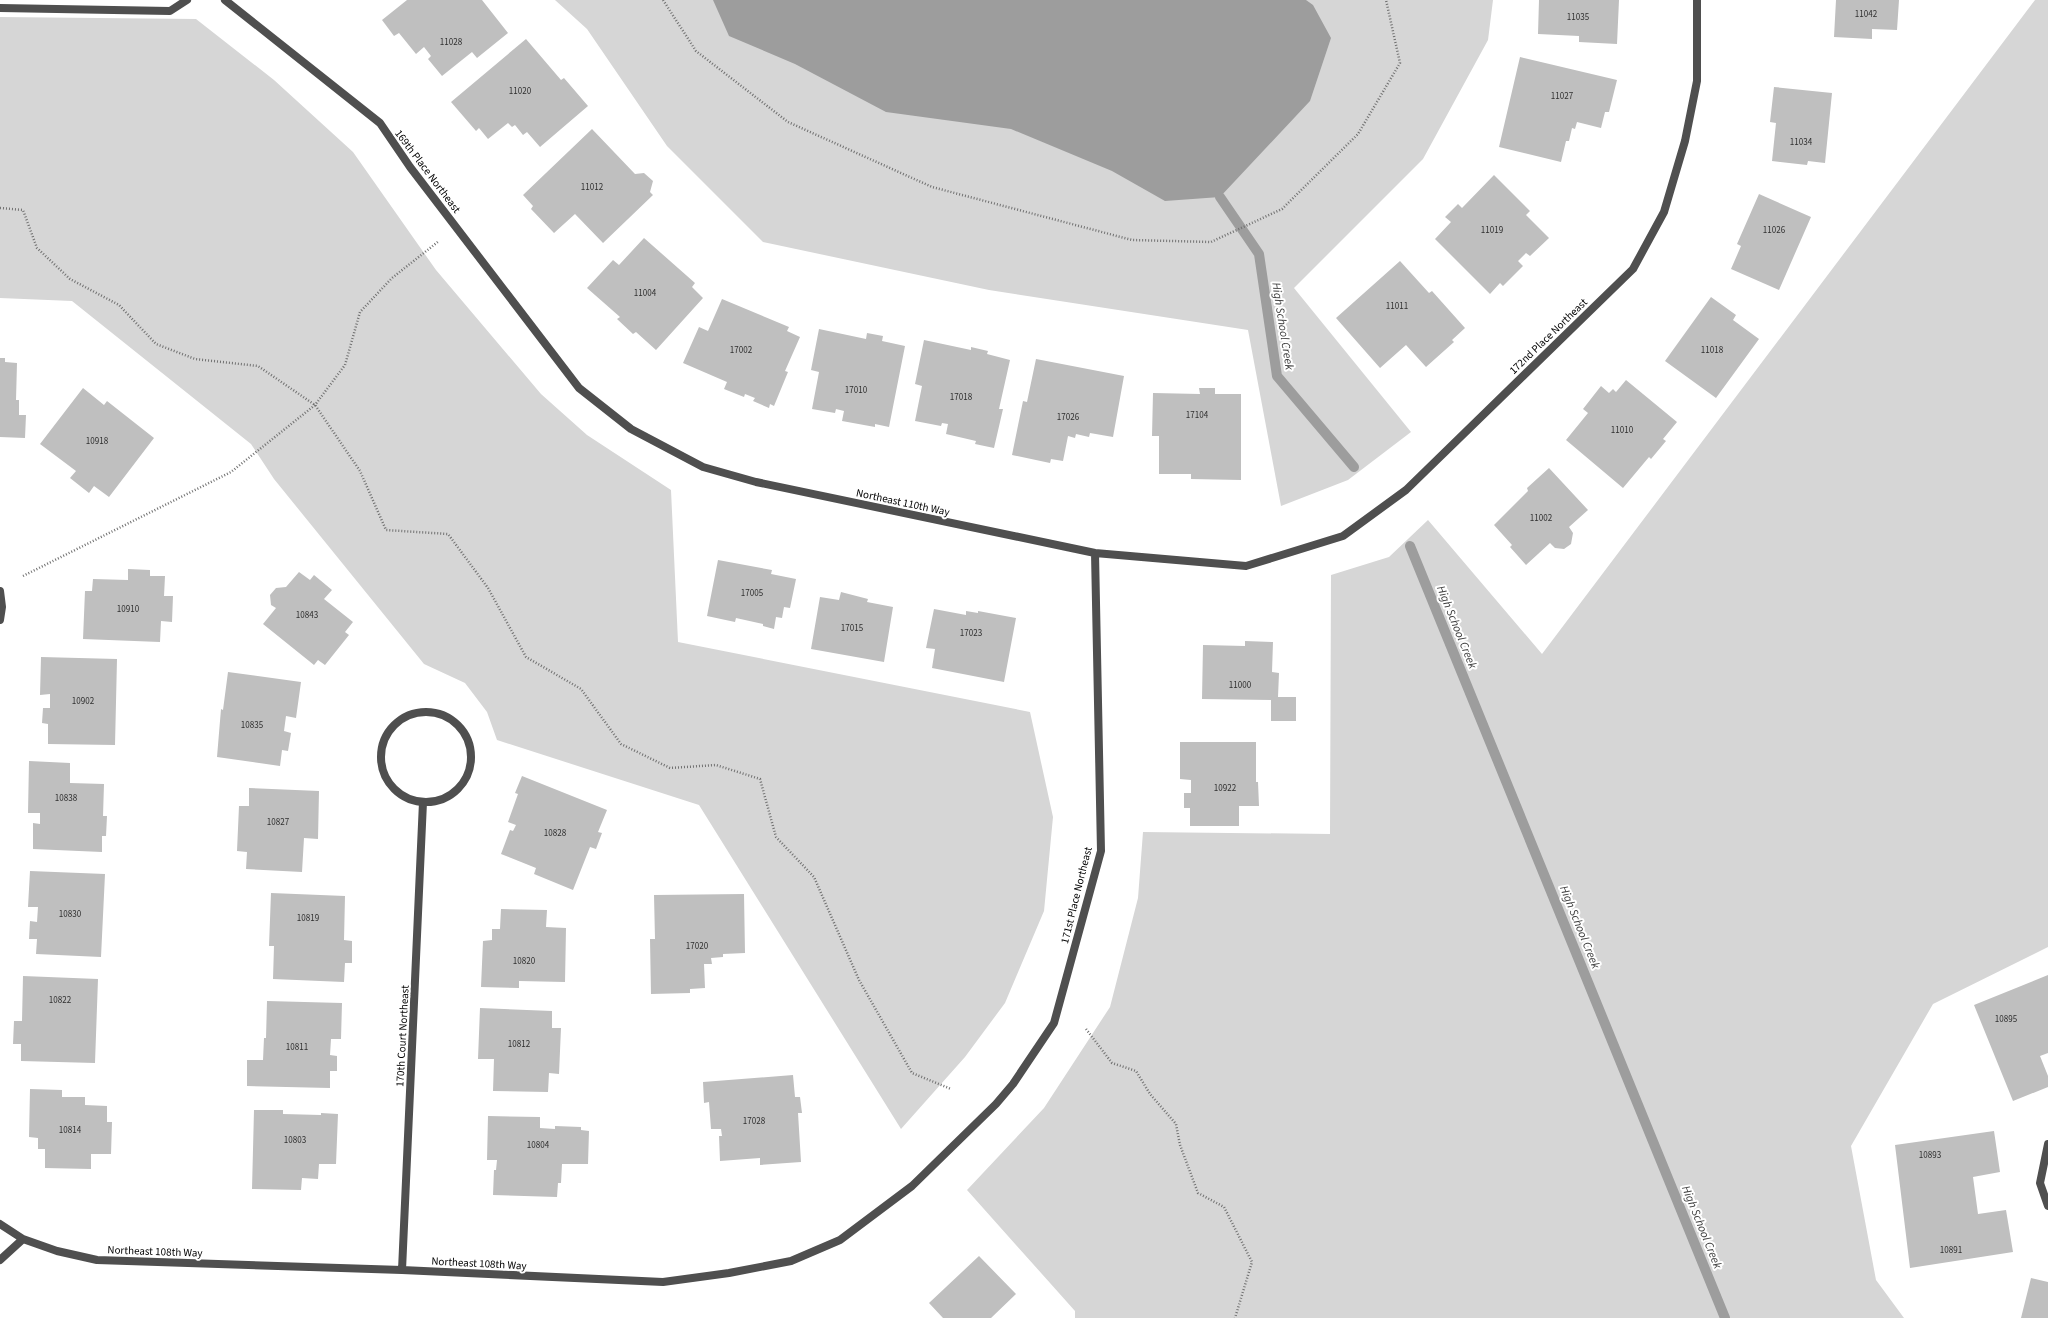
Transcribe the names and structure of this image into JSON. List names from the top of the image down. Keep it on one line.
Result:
{"streets":{"street":["169th Place Northeast","172nd Place Northeast","Northeast 110th Way","171st Place Northeast","170th Court Northeast","Northeast 108th Way"]},"crossings":[["169th Place Northeast","Northeast 110th Way"],["172nd Place Northeast","Northeast 110th Way"],["Northeast 110th Way","171st Place Northeast"],["171st Place Northeast","Northeast 108th Way"],["170th Court Northeast","Northeast 108th Way"]],"water":["High School Creek"],"house_numbers":["11042","11035","11028","11020","11027","11034","11012","11019","11026","11004","11011","17002","11018","17010","17018","17104","17026","11010","10918","11002","17005","10910","10843","17015","17023","11000","10902","10835","10922","10838","10827","10828","10830","10819","17020","10820","10822","10895","10812","10811","17028","10814","10803","10804","10893","10891"]}
